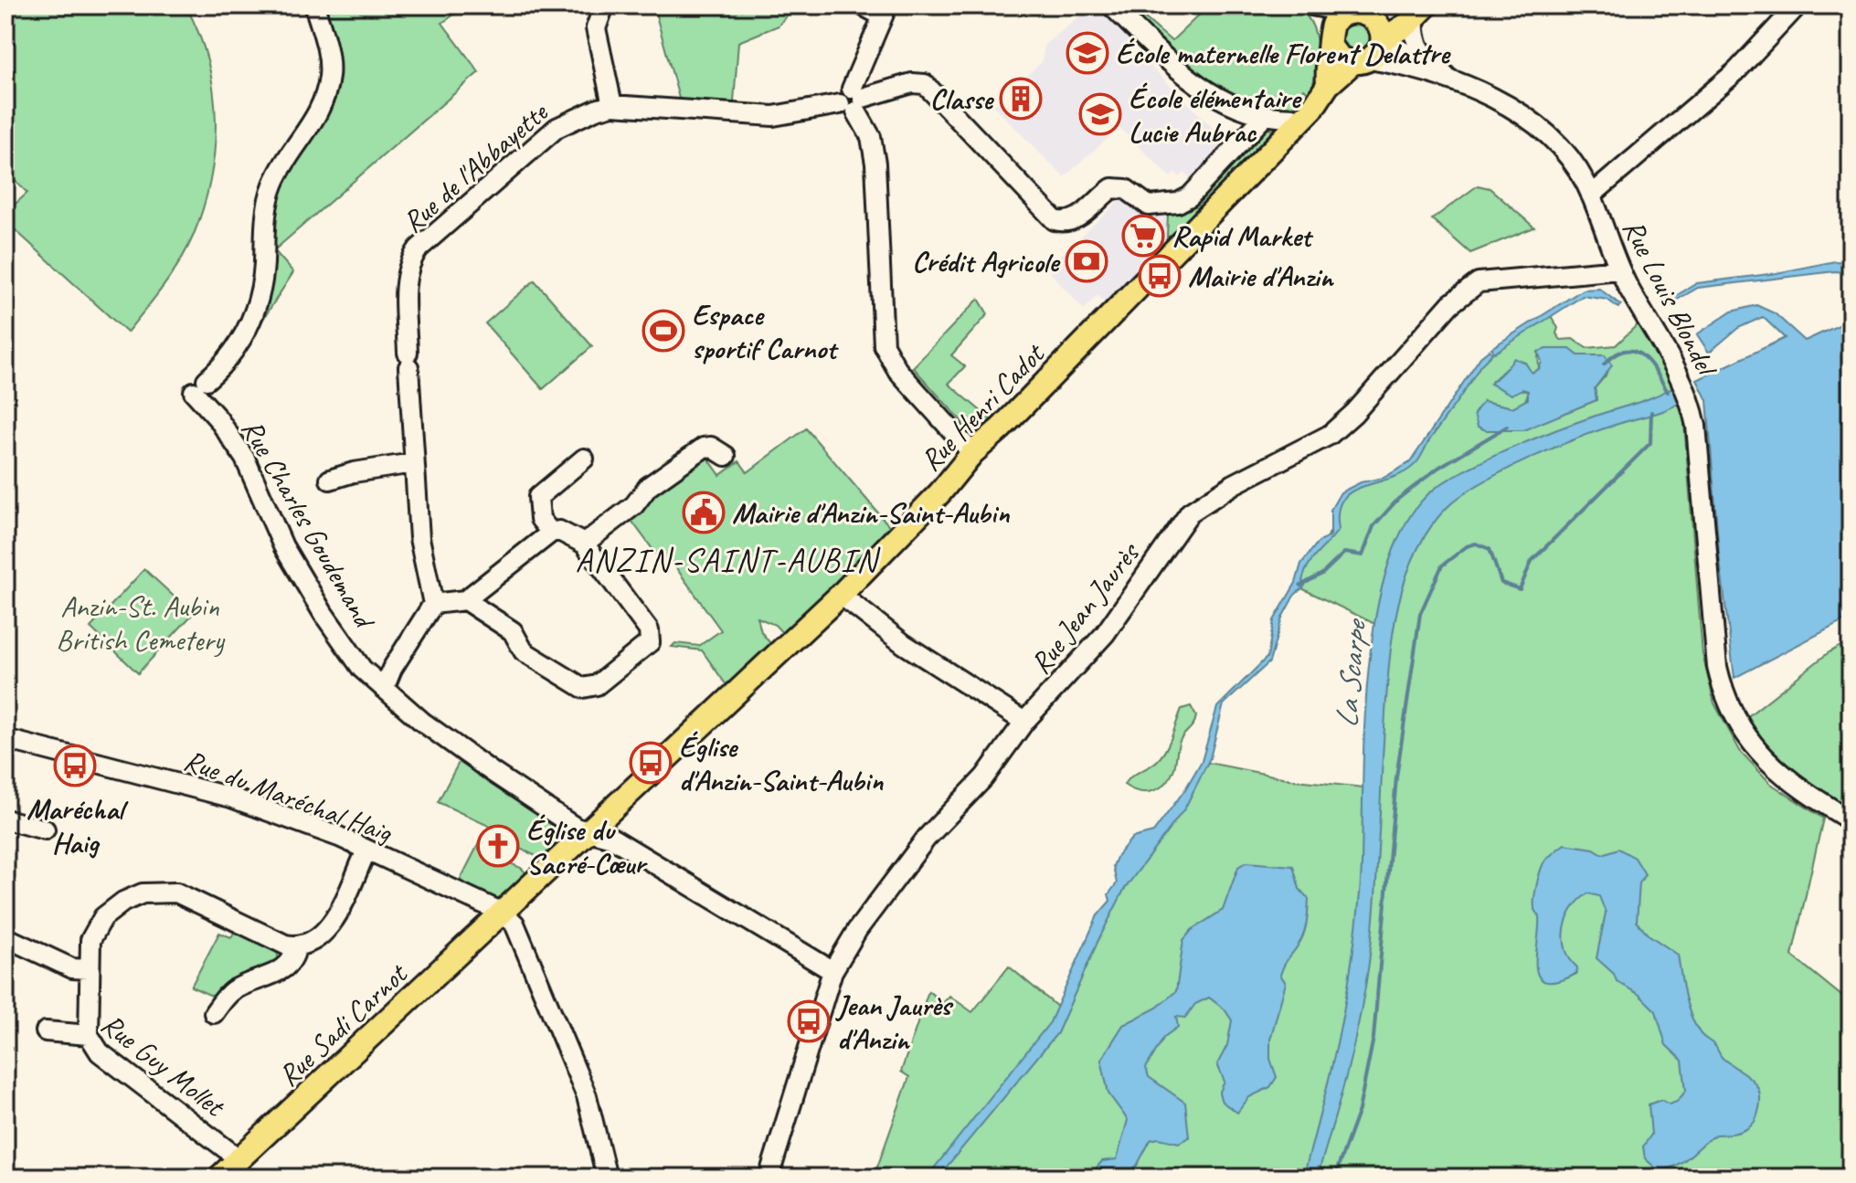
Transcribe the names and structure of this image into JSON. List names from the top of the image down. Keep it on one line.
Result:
{"streets":{"main road":["Rue Henri Cadot","Rue Sadi Carnot"],"street":["Rue de l'Abbayette","Rue Louis Blondel","Rue Charles Goudemand","Rue Jean Jaurès","Rue du Maréchal Haig","Rue Guy Mollet"]},"crossings":[["Rue Louis Blondel","Rue Jean Jaurès"],["Rue Henri Cadot","Rue Charles Goudemand"],["Rue Henri Cadot","Rue du Maréchal Haig"],["Rue Henri Cadot","Rue Sadi Carnot"],["Rue Charles Goudemand","Rue Jean Jaurès"],["Rue du Maréchal Haig","Rue Sadi Carnot"],["Rue Sadi Carnot","Rue Guy Mollet"]],"districts":["ANZIN-SAINT-AUBIN"],"water":["La Scarpe"],"parks":["Anzin-St. Aubin British Cemetery"],"places":{"school or university":["École maternelle Florent Delattre","École élémentaire Lucie Aubrac"],"building":["Classe"],"supermarket":["Rapid Market"],"bank":["Crédit Agricole"],"bus stop":["Mairie d'Anzin","Église d'Anzin-Saint-Aubin","Maréchal Haig","Jean Jaurès d'Anzin"],"sports":["Espace sportif Carnot"],"public building":["Mairie d'Anzin-Saint-Aubin"],"church":["Église du Sacré-Cœur"]}}
